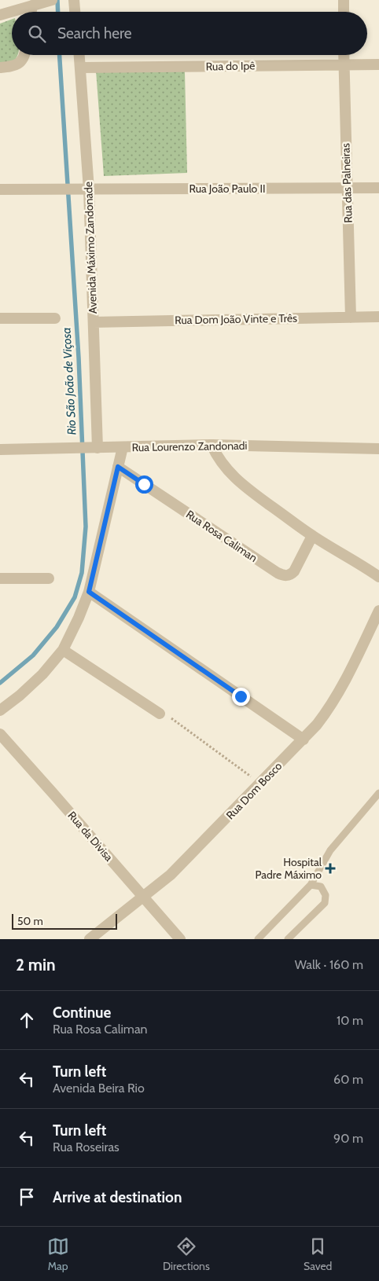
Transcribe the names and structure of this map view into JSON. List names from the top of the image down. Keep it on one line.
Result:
{"streets":{"street":["Rua do Ipê","Rua das Palneiras","Rua João Paulo II","Avenida Máximo Zandonade","Rua Dom João Vinte e Três","Rua Lourenzo Zandonadi","Rua Rosa Caliman","Rua Dom Bosco","Rua da Divisa"]},"crossings":[["Rua do Ipê","Rua das Palneiras"],["Rua do Ipê","Avenida Máximo Zandonade"],["Rua das Palneiras","Rua João Paulo II"],["Rua das Palneiras","Rua Dom João Vinte e Três"],["Rua João Paulo II","Avenida Máximo Zandonade"],["Avenida Máximo Zandonade","Rua Dom João Vinte e Três"],["Avenida Máximo Zandonade","Rua Lourenzo Zandonadi"],["Rua Dom Bosco","Rua da Divisa"]],"water":["Rio São João de Viçosa"],"places":{"health":["Hospital Padre Máximo"]},"scale_bar":"50 m","page":{"search":"Search here","scale":"50 m","heading":["2 min","Walk · 160 m"],"list":[["Continue","Rua Rosa Caliman","10 m"],["Turn left","Avenida Beira Rio","60 m"],["Turn left","Rua Roseiras","90 m"],"Arrive at destination"],"nav":["Map","Directions","Saved"]}}
